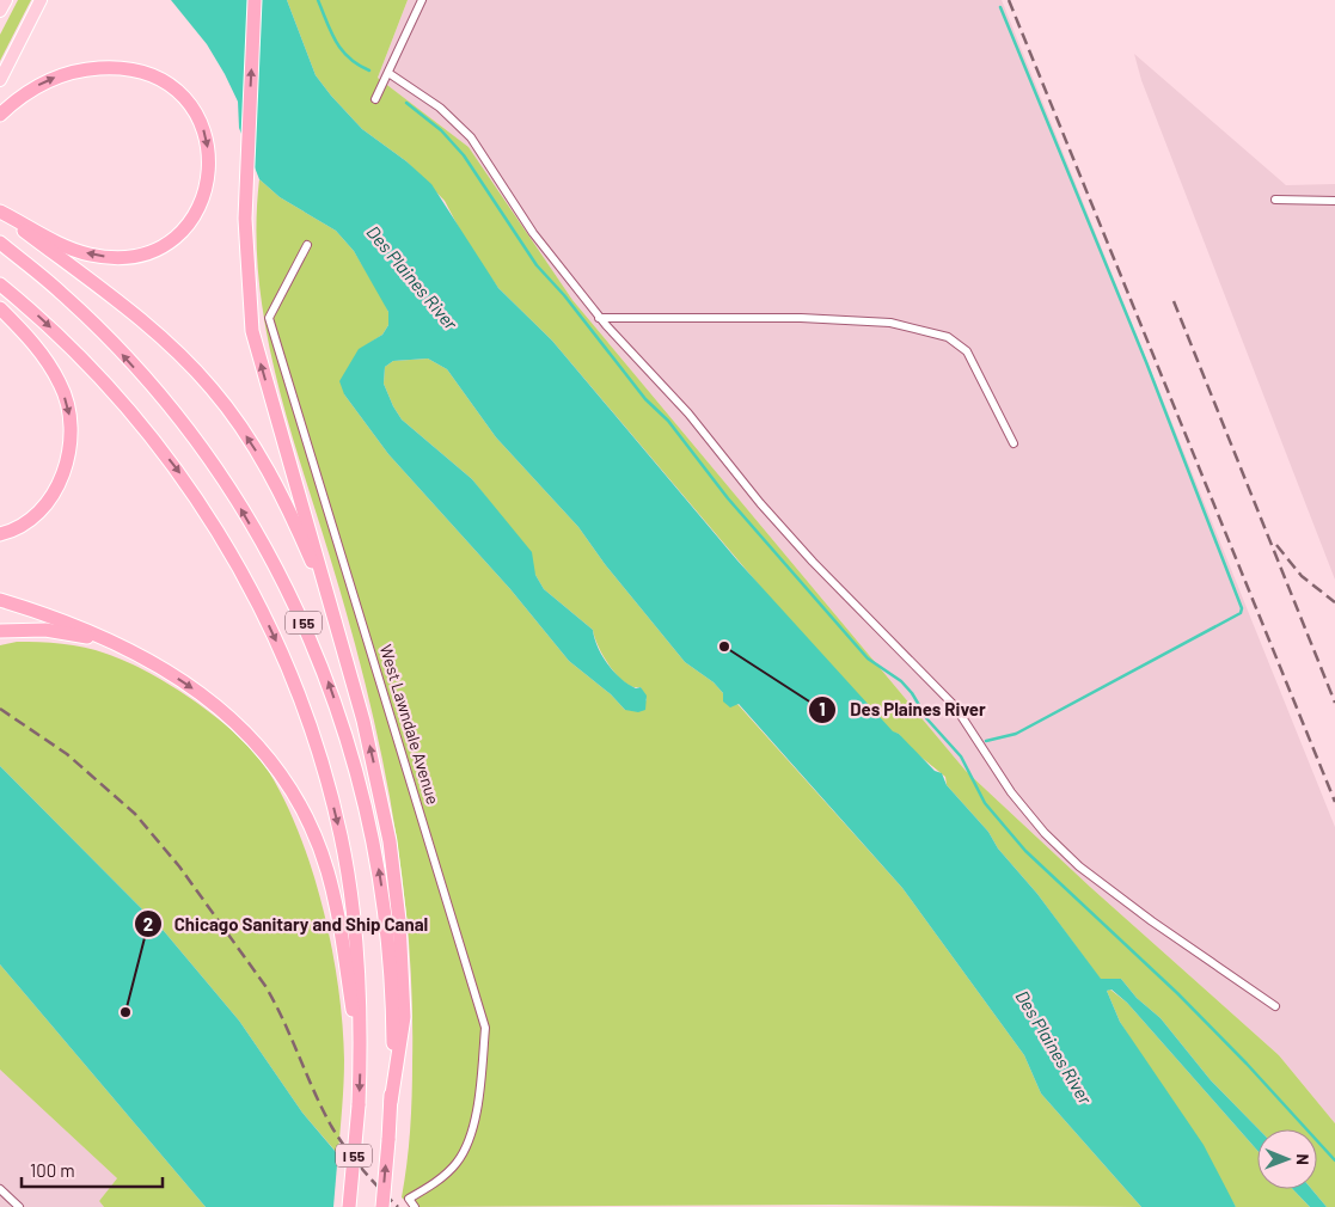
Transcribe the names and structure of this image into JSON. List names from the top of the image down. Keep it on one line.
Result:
{"streets":{"highway":["I 55"],"street":["West Lawndale Avenue"]},"water":["Des Plaines River"],"places":["Des Plaines River","Chicago Sanitary and Ship Canal"],"scale_bar":"100 m","north":"right"}
